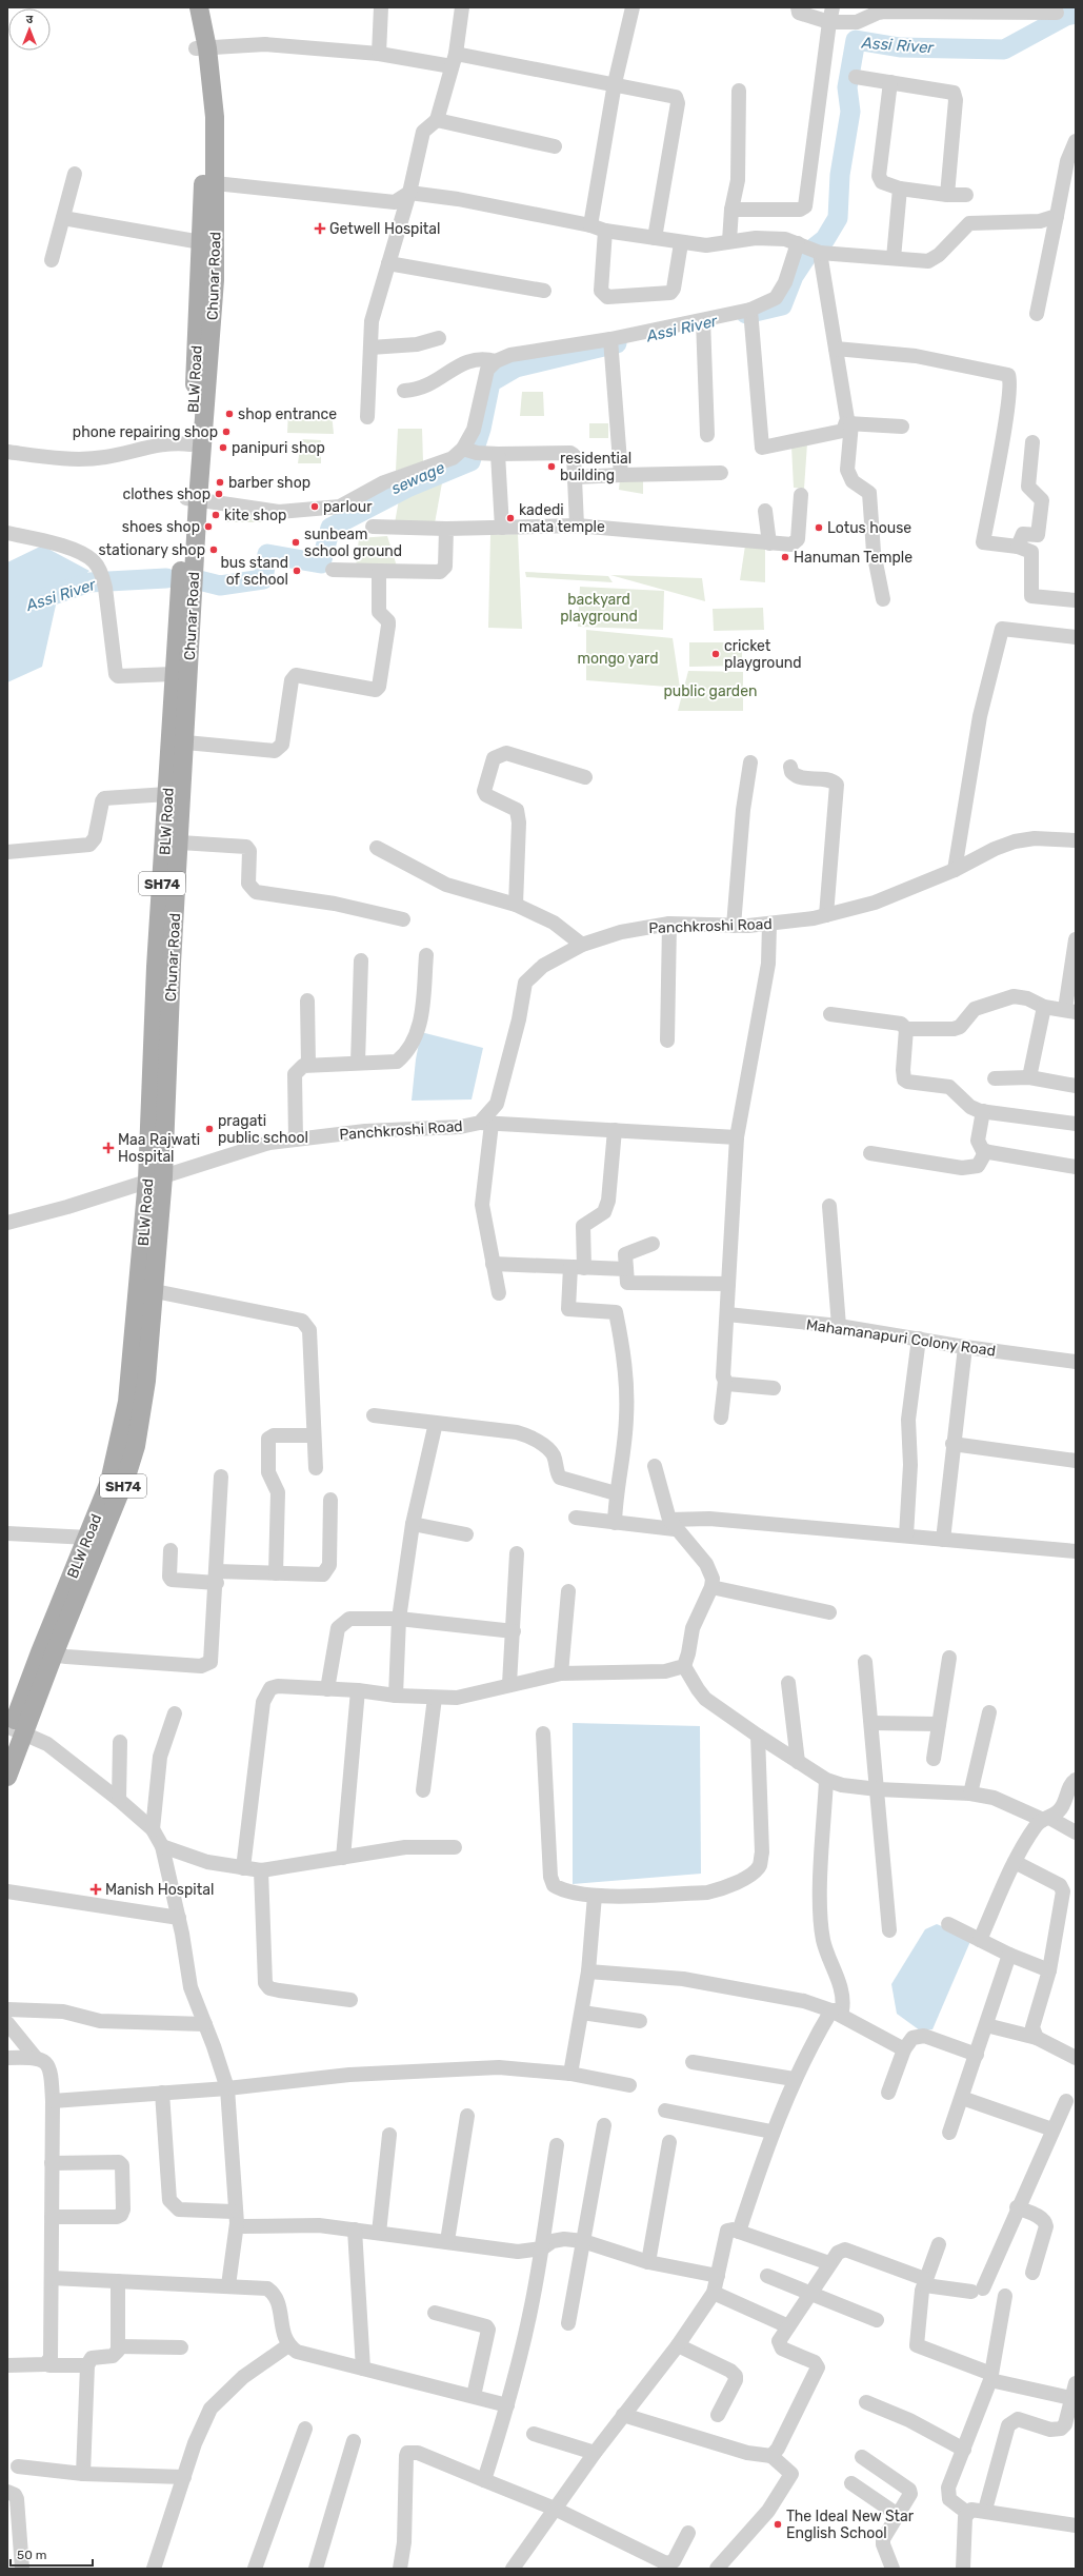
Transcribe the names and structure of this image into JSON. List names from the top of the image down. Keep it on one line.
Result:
{"streets":{"main road":["Chunar Road","BLW Road","SH74"],"street":["Panchkroshi Road","Mahamanapuri Colony Road"]},"crossings":[["Chunar Road","BLW Road"],["BLW Road","SH74"],["BLW Road","Panchkroshi Road"],["SH74","Panchkroshi Road"]],"water":["Assi River","sewage"],"parks":["backyard playground","mongo yard","public garden"],"places":{"health":["Getwell Hospital","Maa Rajwati Hospital","Manish Hospital"],"other":["shop entrance","phone repairing shop","panipuri shop","residential building","barber shop","clothes shop","parlour","kite shop","kadedi mata temple","shoes shop","Lotus house","sunbeam school ground","stationary shop","Hanuman Temple","bus stand of school","cricket playground","pragati public school","The Ideal New Star English School"]},"scale_bar":"50 m","north":"top"}
